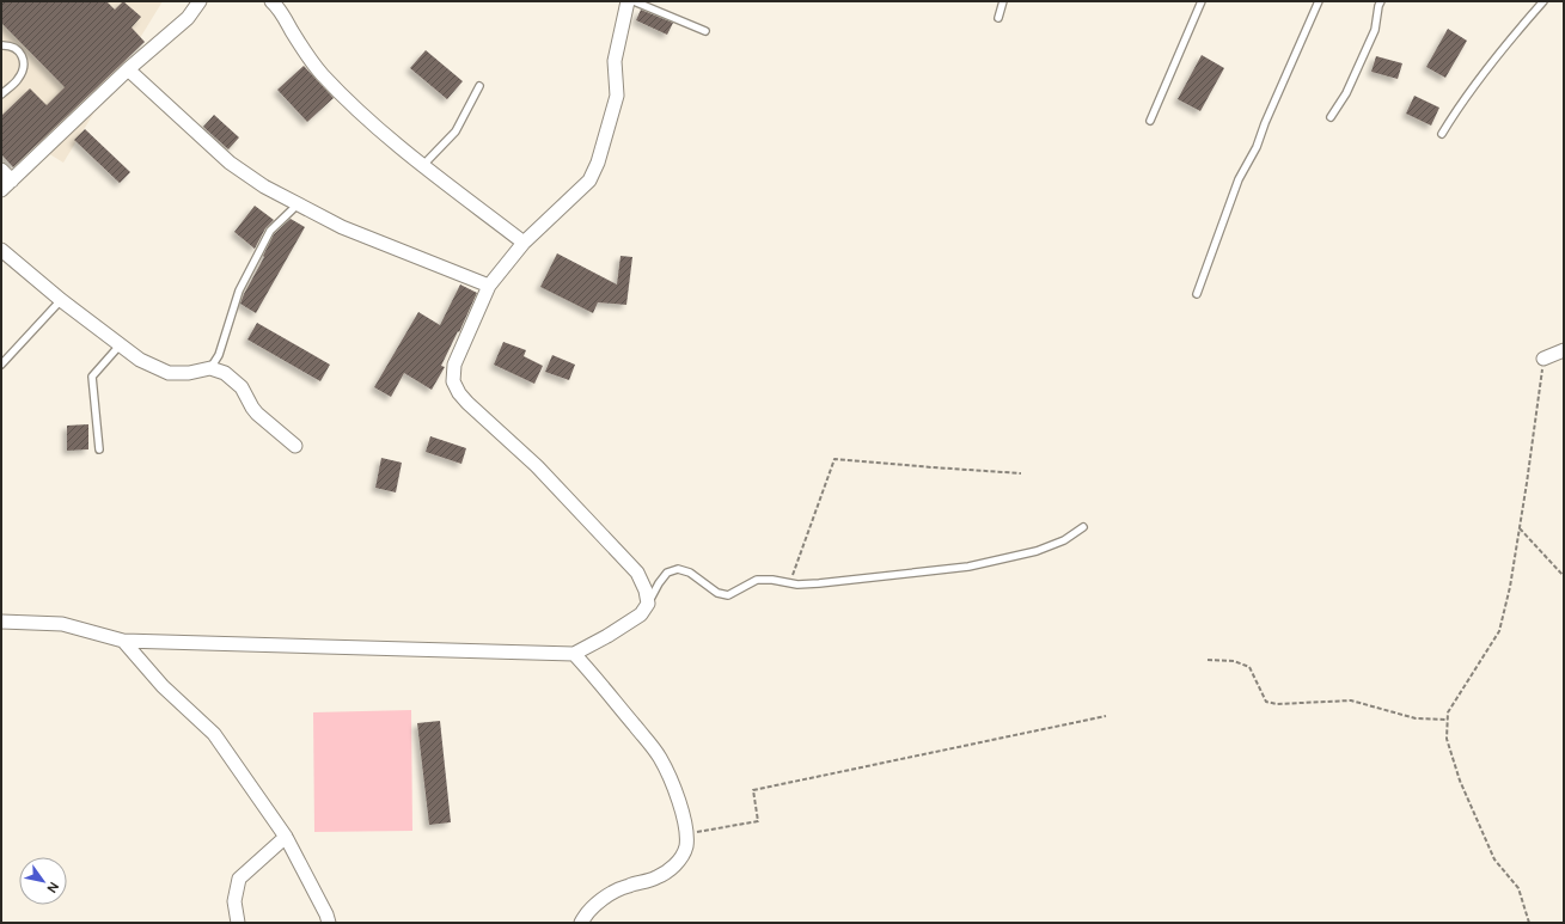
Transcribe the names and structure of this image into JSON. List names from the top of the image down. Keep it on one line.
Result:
{"north":"bottom right"}
